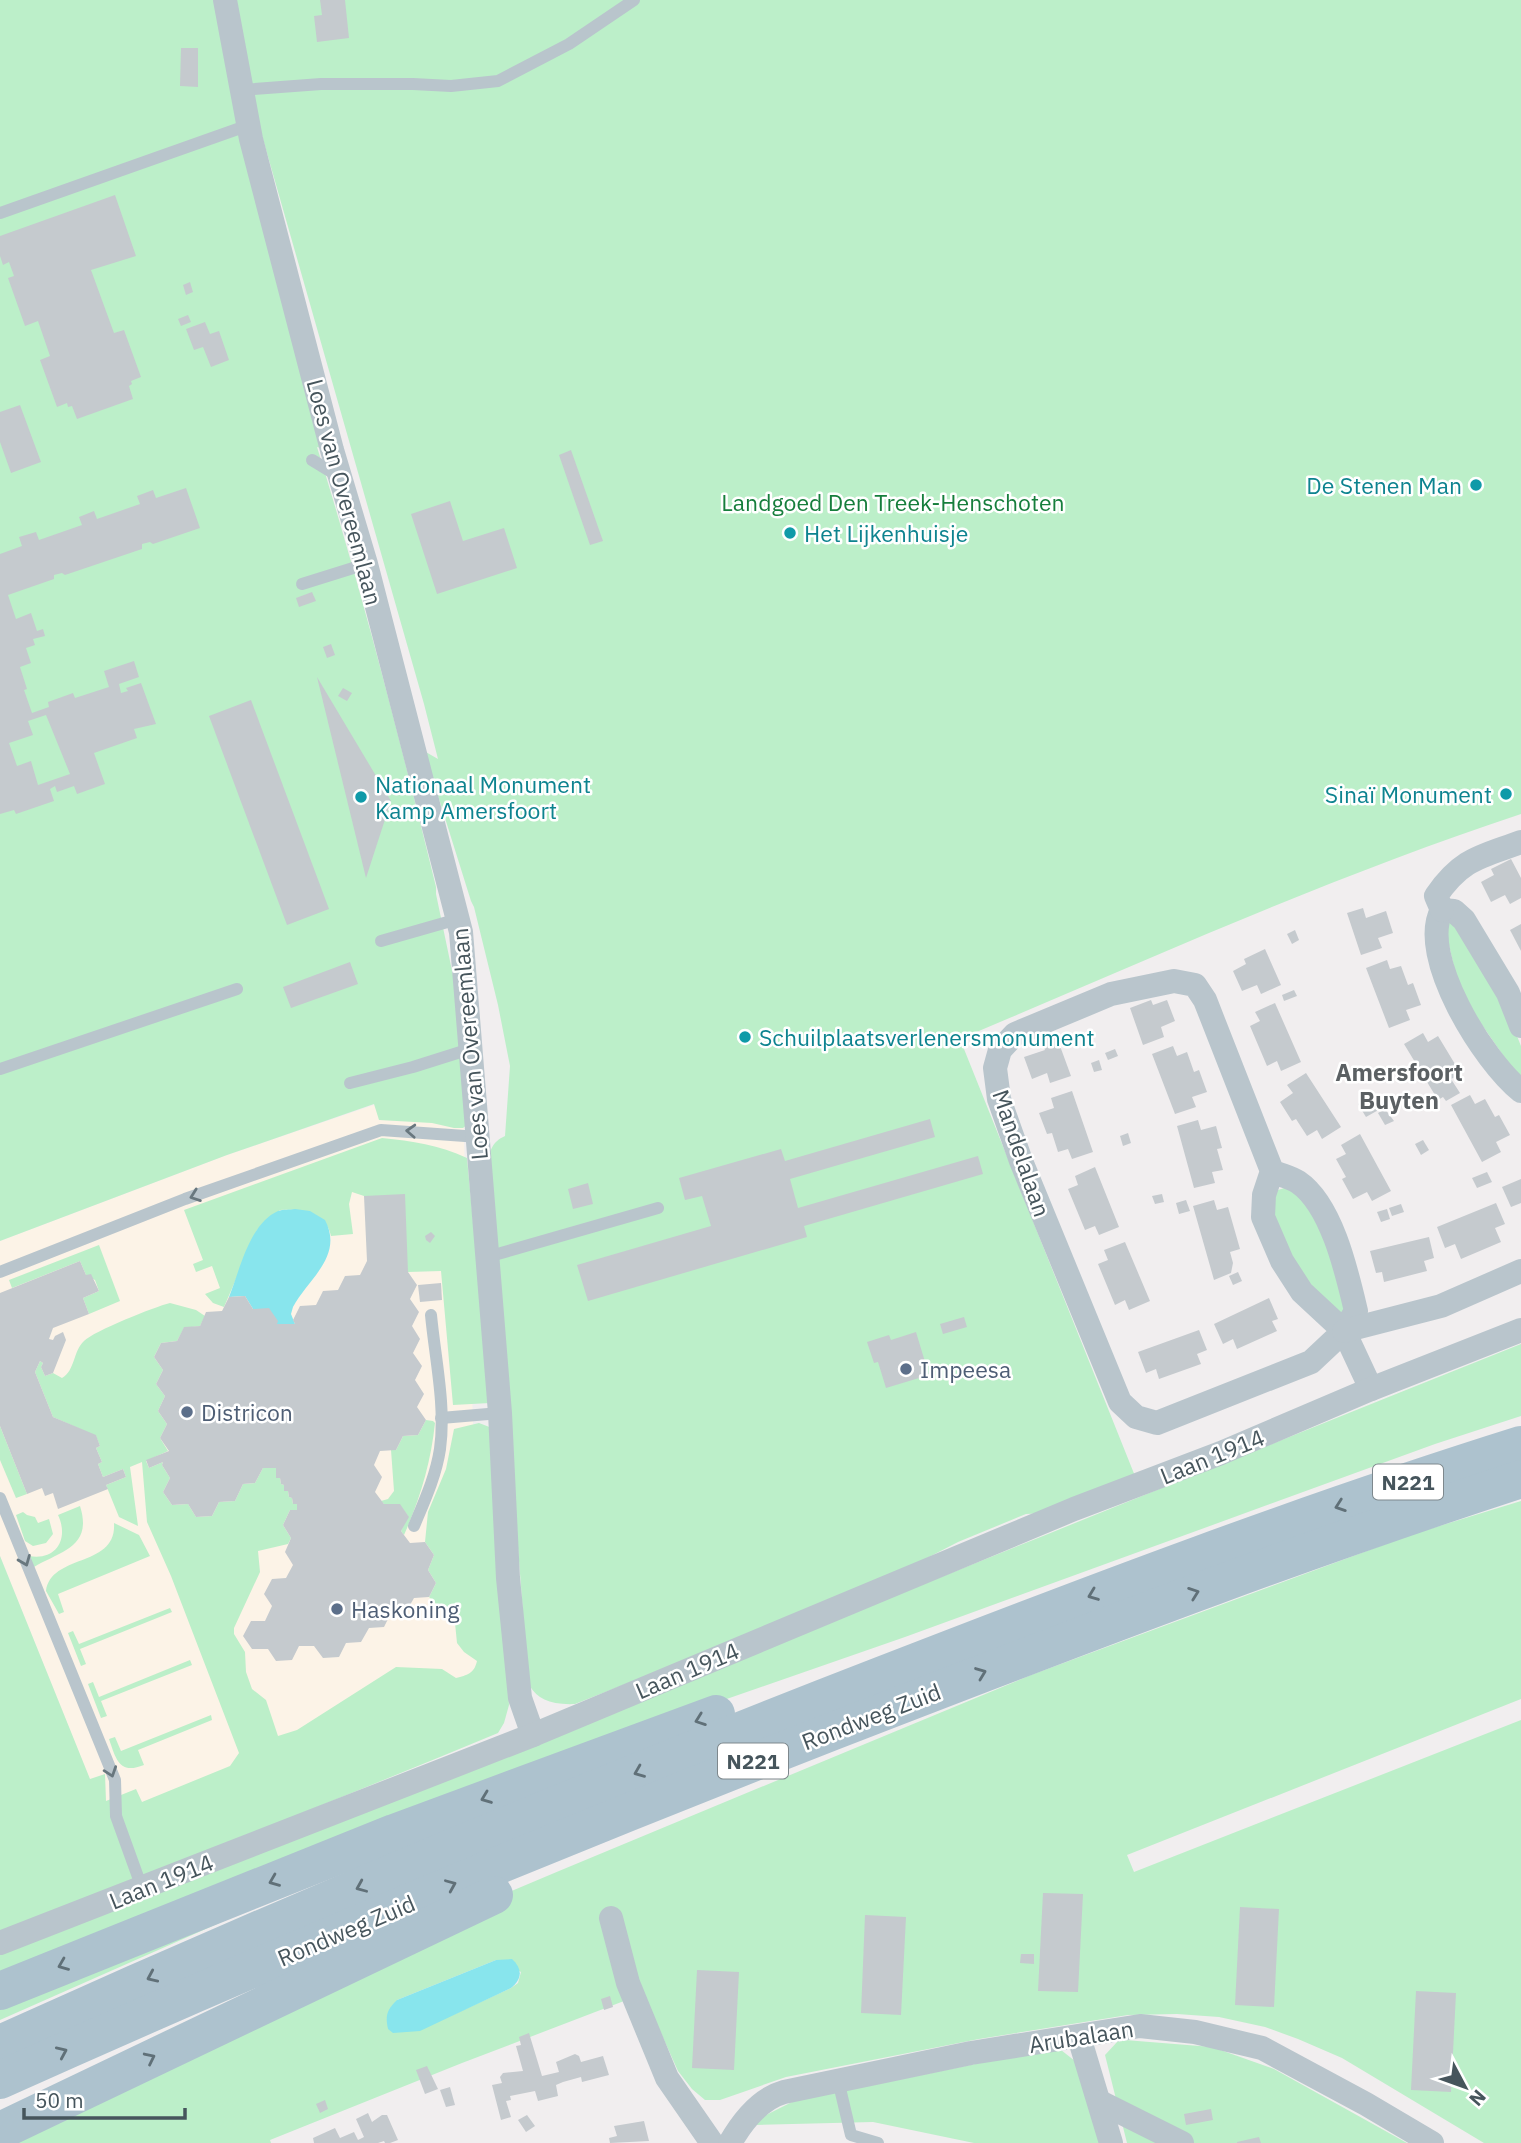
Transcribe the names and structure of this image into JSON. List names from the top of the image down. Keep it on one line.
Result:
{"streets":{"main road":["N221","Rondweg Zuid"],"street":["Loes van Overeemlaan","Mandelalaan","Laan 1914","Arubalaan"]},"crossings":[["Loes van Overeemlaan","Laan 1914"],["N221","Rondweg Zuid"]],"districts":["Amersfoort Buyten"],"parks":["Landgoed Den Treek-Henschoten"],"places":["De Stenen Man","Het Lijkenhuisje","Sinaï Monument","Nationaal Monument Kamp Amersfoort","Schuilplaatsverlenersmonument","Impeesa","Districon","Haskoning"],"scale_bar":"50 m","north":"bottom right"}
